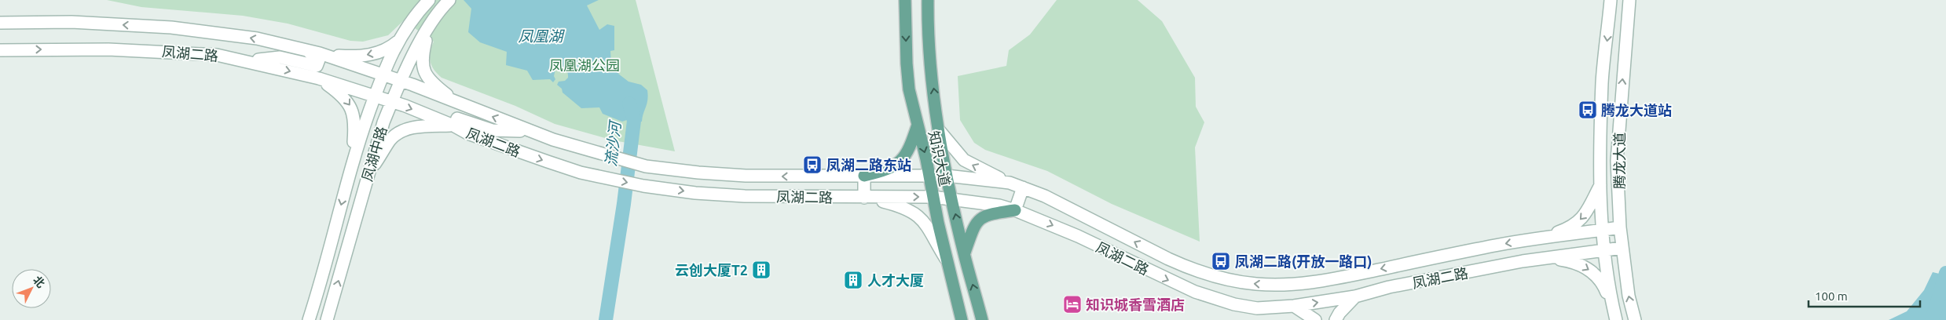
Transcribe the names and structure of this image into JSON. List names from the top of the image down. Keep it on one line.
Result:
{"streets":{"main road":["知识大道"],"street":["凤湖二路","凤湖中路","腾龙大道"]},"crossings":[["凤湖二路","凤湖中路"],["凤湖二路","知识大道"],["凤湖二路","腾龙大道"]],"water":["凤凰湖","流沙河"],"parks":["凤凰湖公园"],"places":{"bus stop":["腾龙大道站","凤湖二路东站","凤湖二路(开放一路口)"],"building":["云创大厦T2","人才大厦"],"hotel":["知识城香雪酒店"]},"scale_bar":"100 m","north":"top right"}
